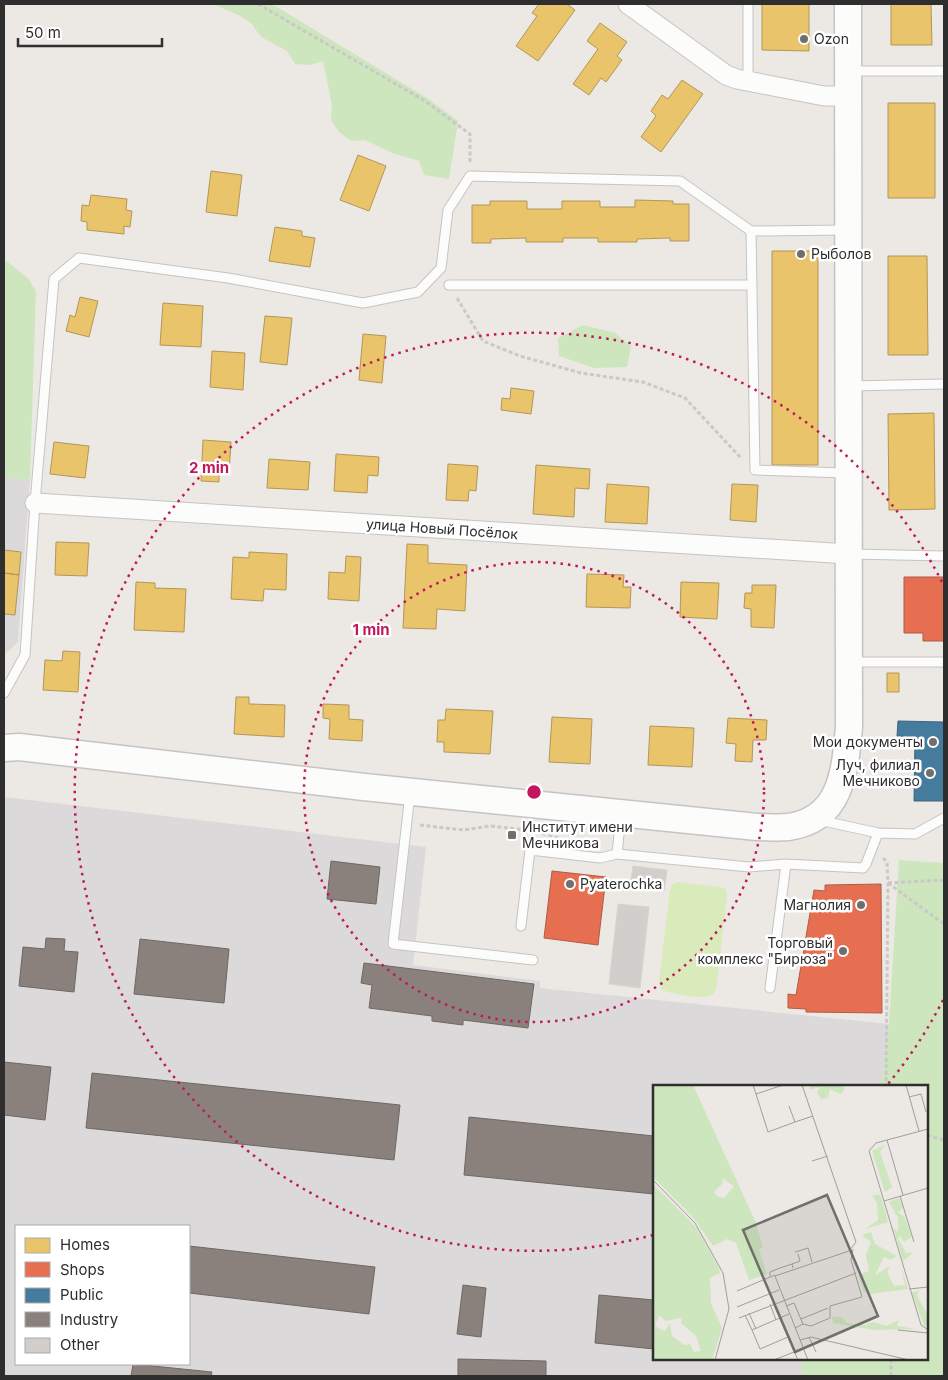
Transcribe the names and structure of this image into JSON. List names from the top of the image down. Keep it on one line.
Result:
{"streets":{"street":["улица Новый Посёлок"]},"places":{"other":["Ozon","Рыболов","Мои документы","Луч, филиал Мечниково","Pyaterochka","Магнолия","Торговый комплекс \"Бирюза\""],"transit":["Институт имени Мечникова"]},"legend":["Homes","Shops","Public","Industry","Other"],"scale_bar":"50 m","rings":["2 min","1 min"]}
